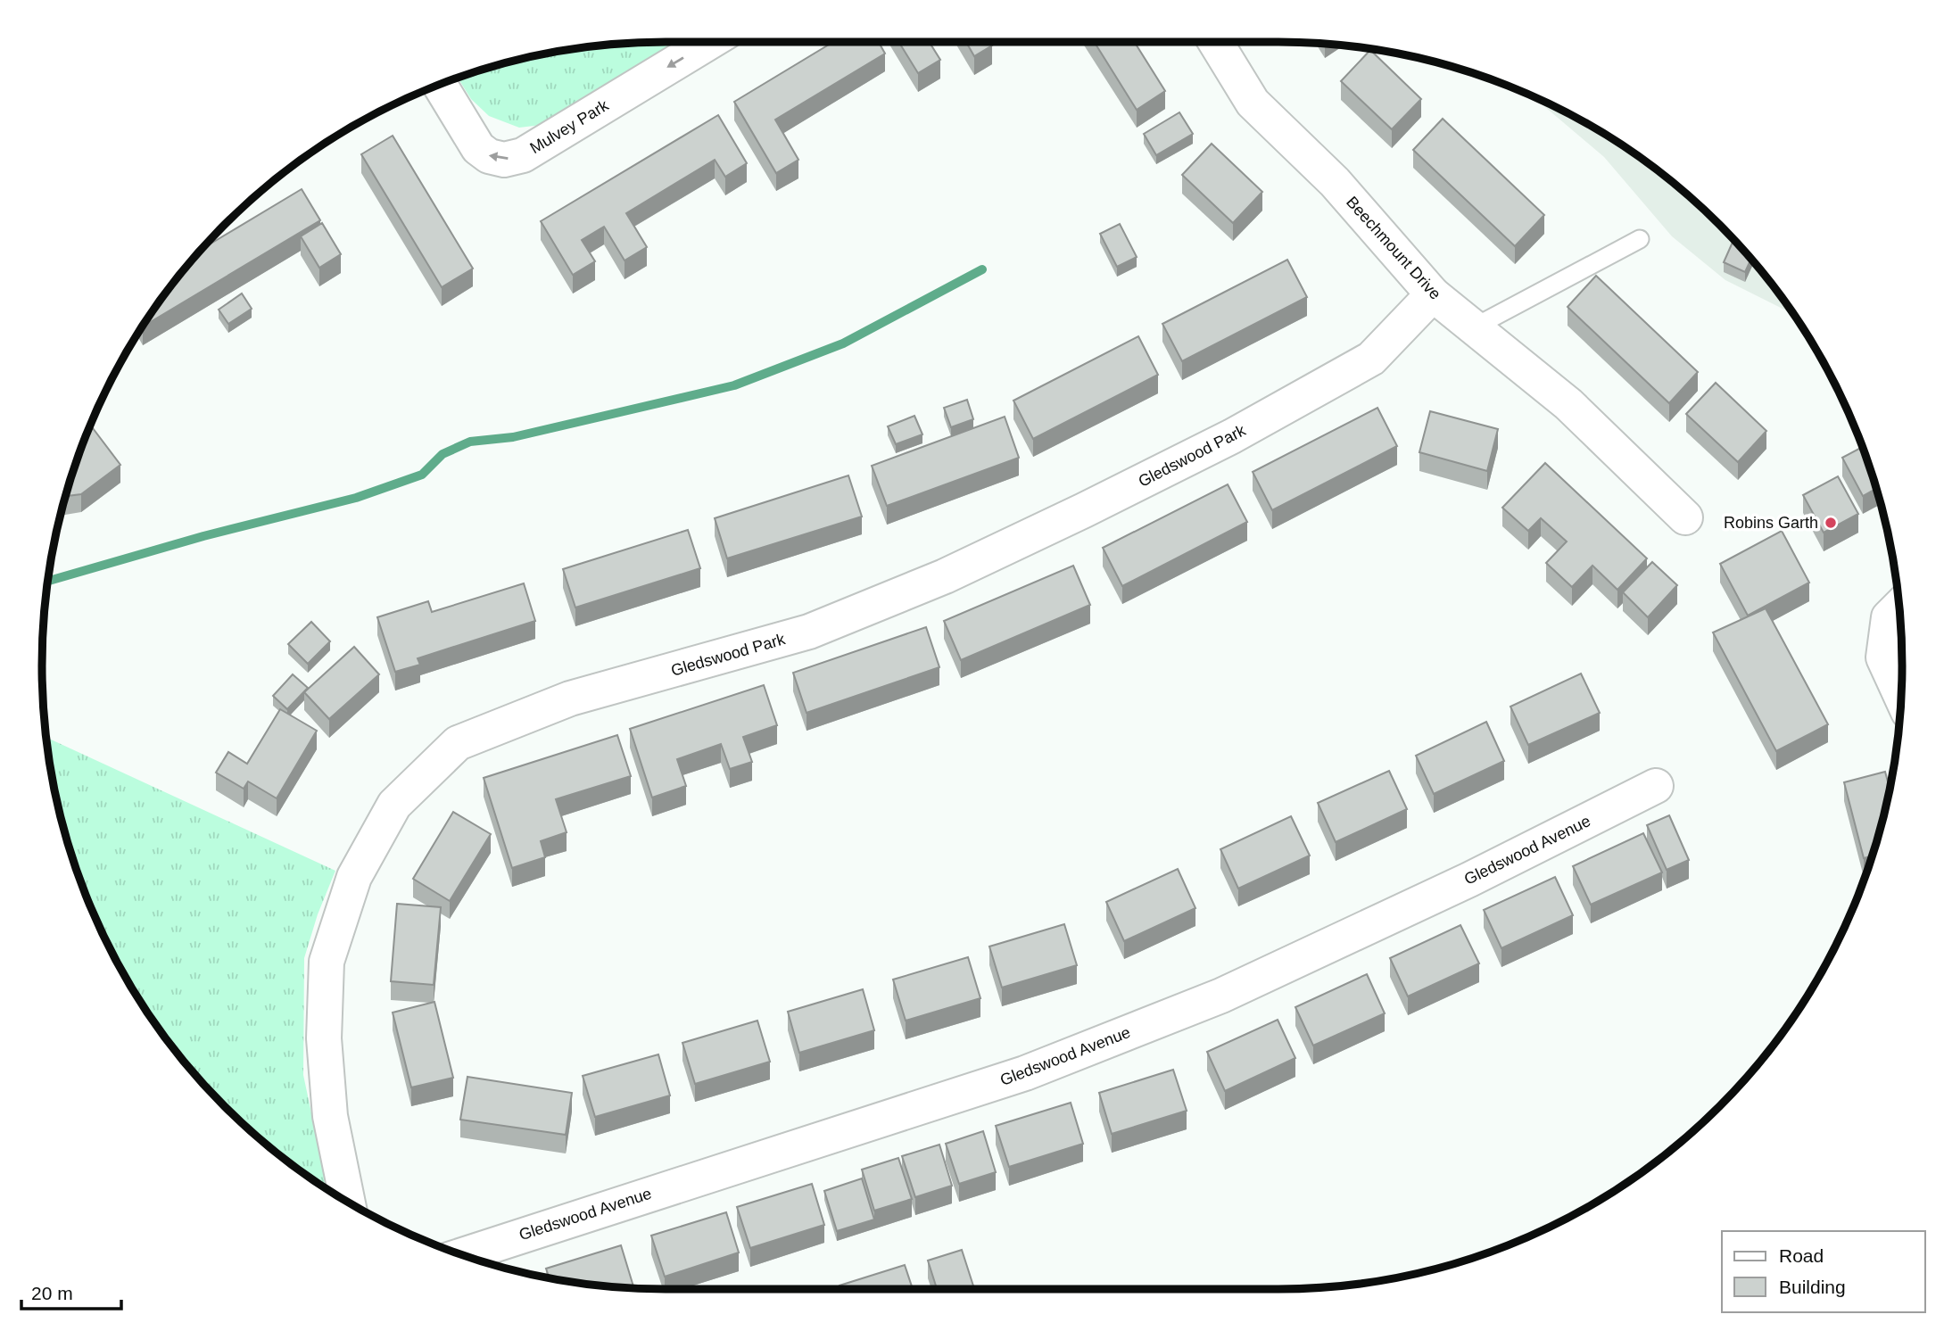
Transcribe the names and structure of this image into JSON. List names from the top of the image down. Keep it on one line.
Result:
{"streets":{"street":["Mulvey Park","Beechmount Drive","Gledswood Park","Gledswood Avenue"]},"crossings":[["Beechmount Drive","Gledswood Park"]],"one_way":["Mulvey Park"],"places":["Robins Garth"],"legend":["Road","Building"],"scale_bar":"20 m"}
